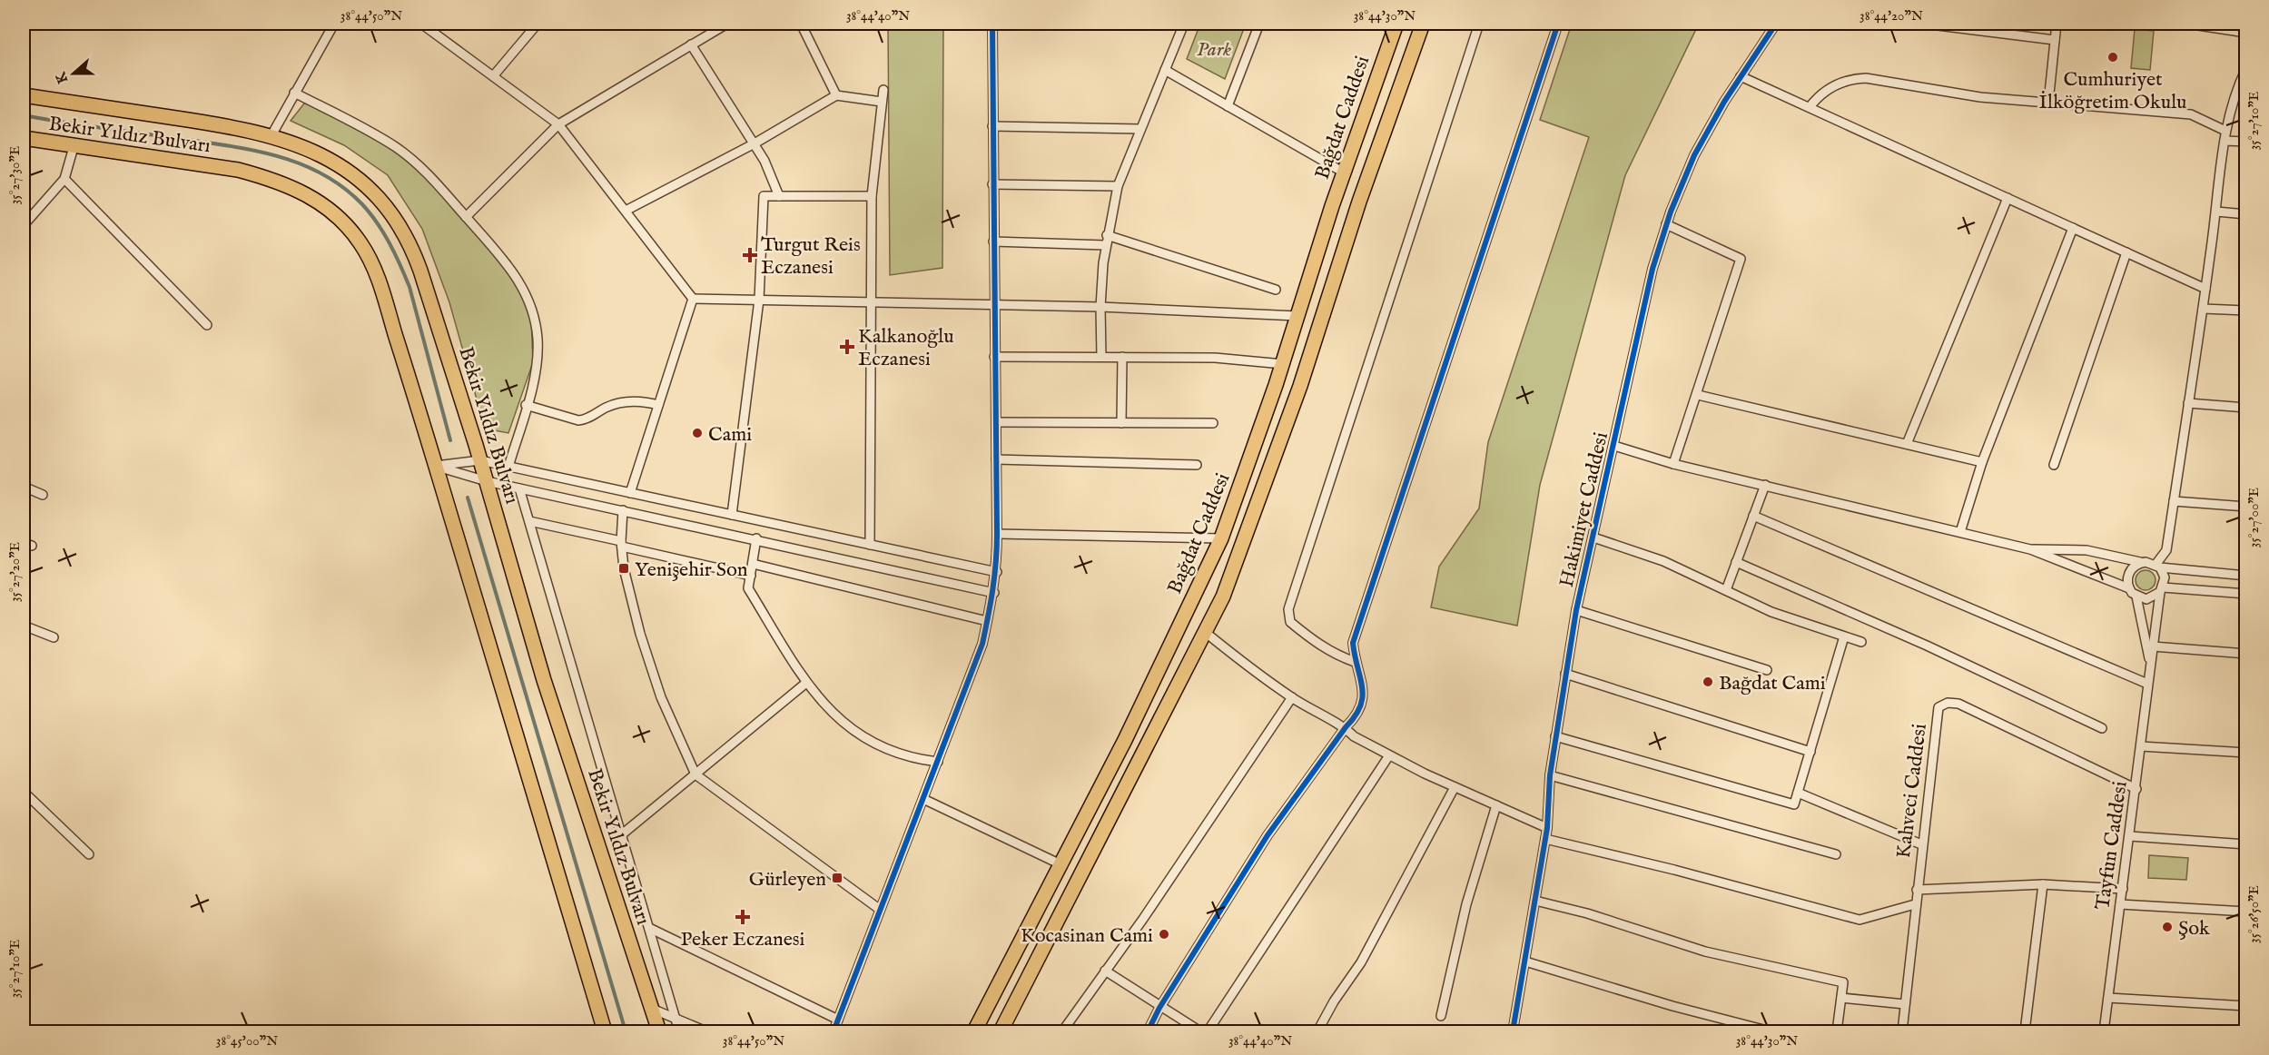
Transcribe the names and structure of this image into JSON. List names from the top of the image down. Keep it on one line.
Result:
{"streets":{"main road":["Bağdat Caddesi","Bekir Yıldız Bulvarı"],"street":["Hakimiyet Caddesi","Kahveci Caddesi","Tayfun Caddesi"]},"crossings":[["Kahveci Caddesi","Tayfun Caddesi"]],"parks":["Park"],"places":{"other":["Cumhuriyet İlköğretim Okulu","Cami","Bağdat Cami","Şok","Kocasinan Cami"],"health":["Turgut Reis Eczanesi","Kalkanoğlu Eczanesi","Peker Eczanesi"],"transit":["Yenişehir Son","Gürleyen"]},"north":"left","coordinates":["38°44'50\"N","38°44'40\"N","38°44'30\"N","38°44'20\"N","35°27'10\"E","35°27'30\"E","35°27'00\"E","35°27'20\"E","35°26'50\"E","38°45'00\"N"]}
